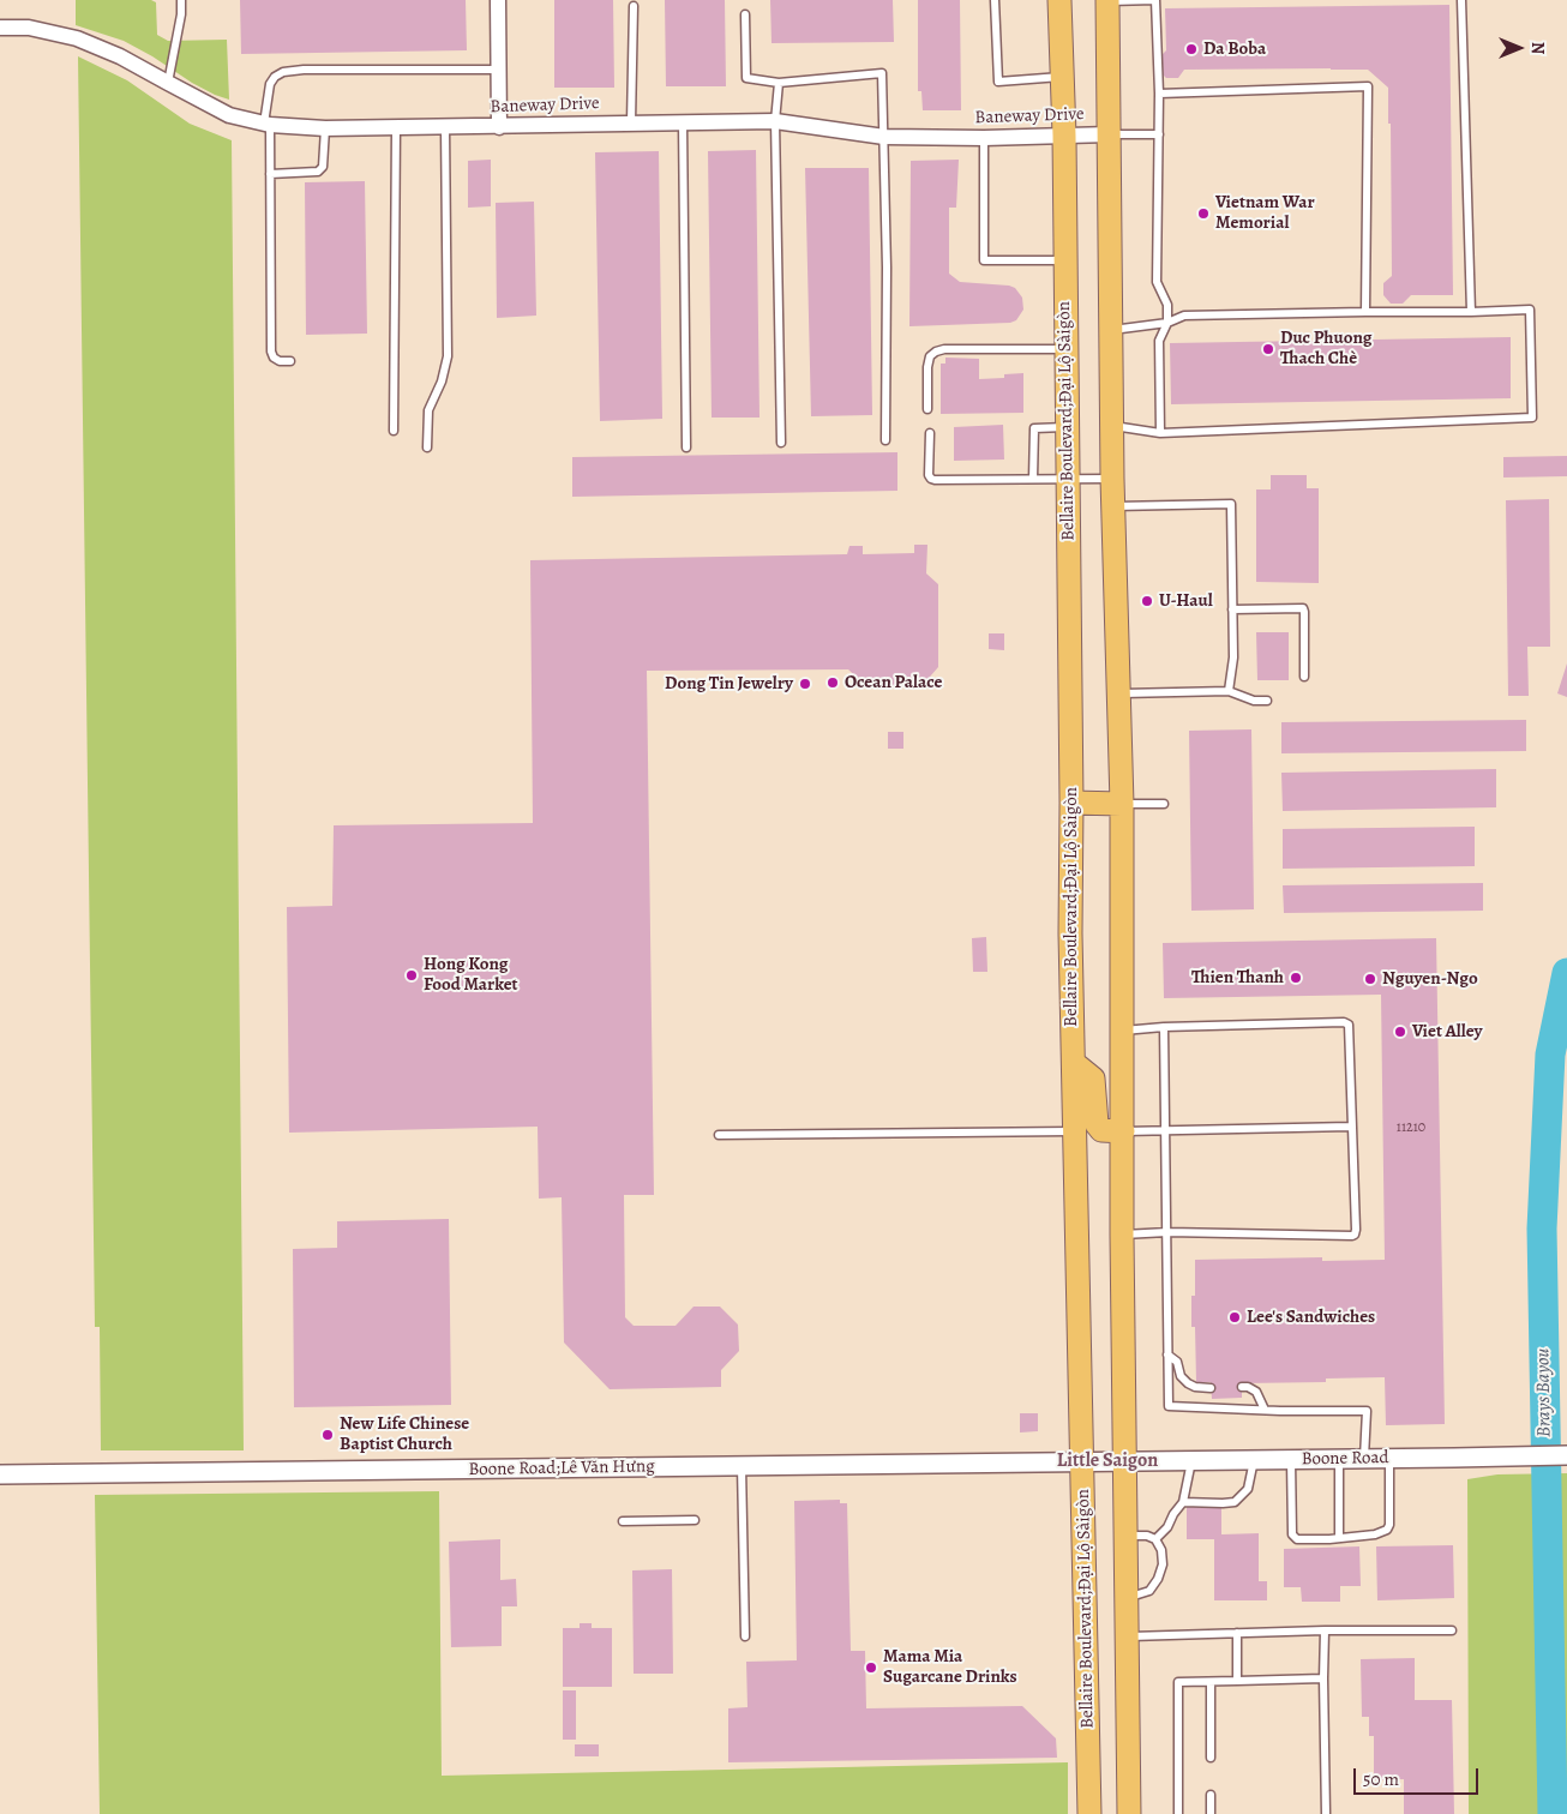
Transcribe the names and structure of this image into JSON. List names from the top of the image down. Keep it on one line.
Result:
{"streets":{"main road":["Bellaire Boulevard;Đại Lộ Sàigòn"],"street":["Baneway Drive","Boone Road","Boone Road;Lê Văn Hưng"]},"crossings":[["Baneway Drive","Bellaire Boulevard;Đại Lộ Sàigòn"],["Bellaire Boulevard;Đại Lộ Sàigòn","Boone Road;Lê Văn Hưng"],["Boone Road","Boone Road;Lê Văn Hưng"]],"districts":["Little Saigon"],"water":["Brays Bayou"],"places":["Da Boba","Vietnam War Memorial","Duc Phuong Thach Chè","U-Haul","Ocean Palace","Dong Tin Jewelry","Hong Kong Food Market","Thien Thanh","Nguyen-Ngo","Viet Alley","Lee's Sandwiches","New Life Chinese Baptist Church","Mama Mia Sugarcane Drinks"],"house_numbers":["11210"],"scale_bar":"50 m","north":"right"}
